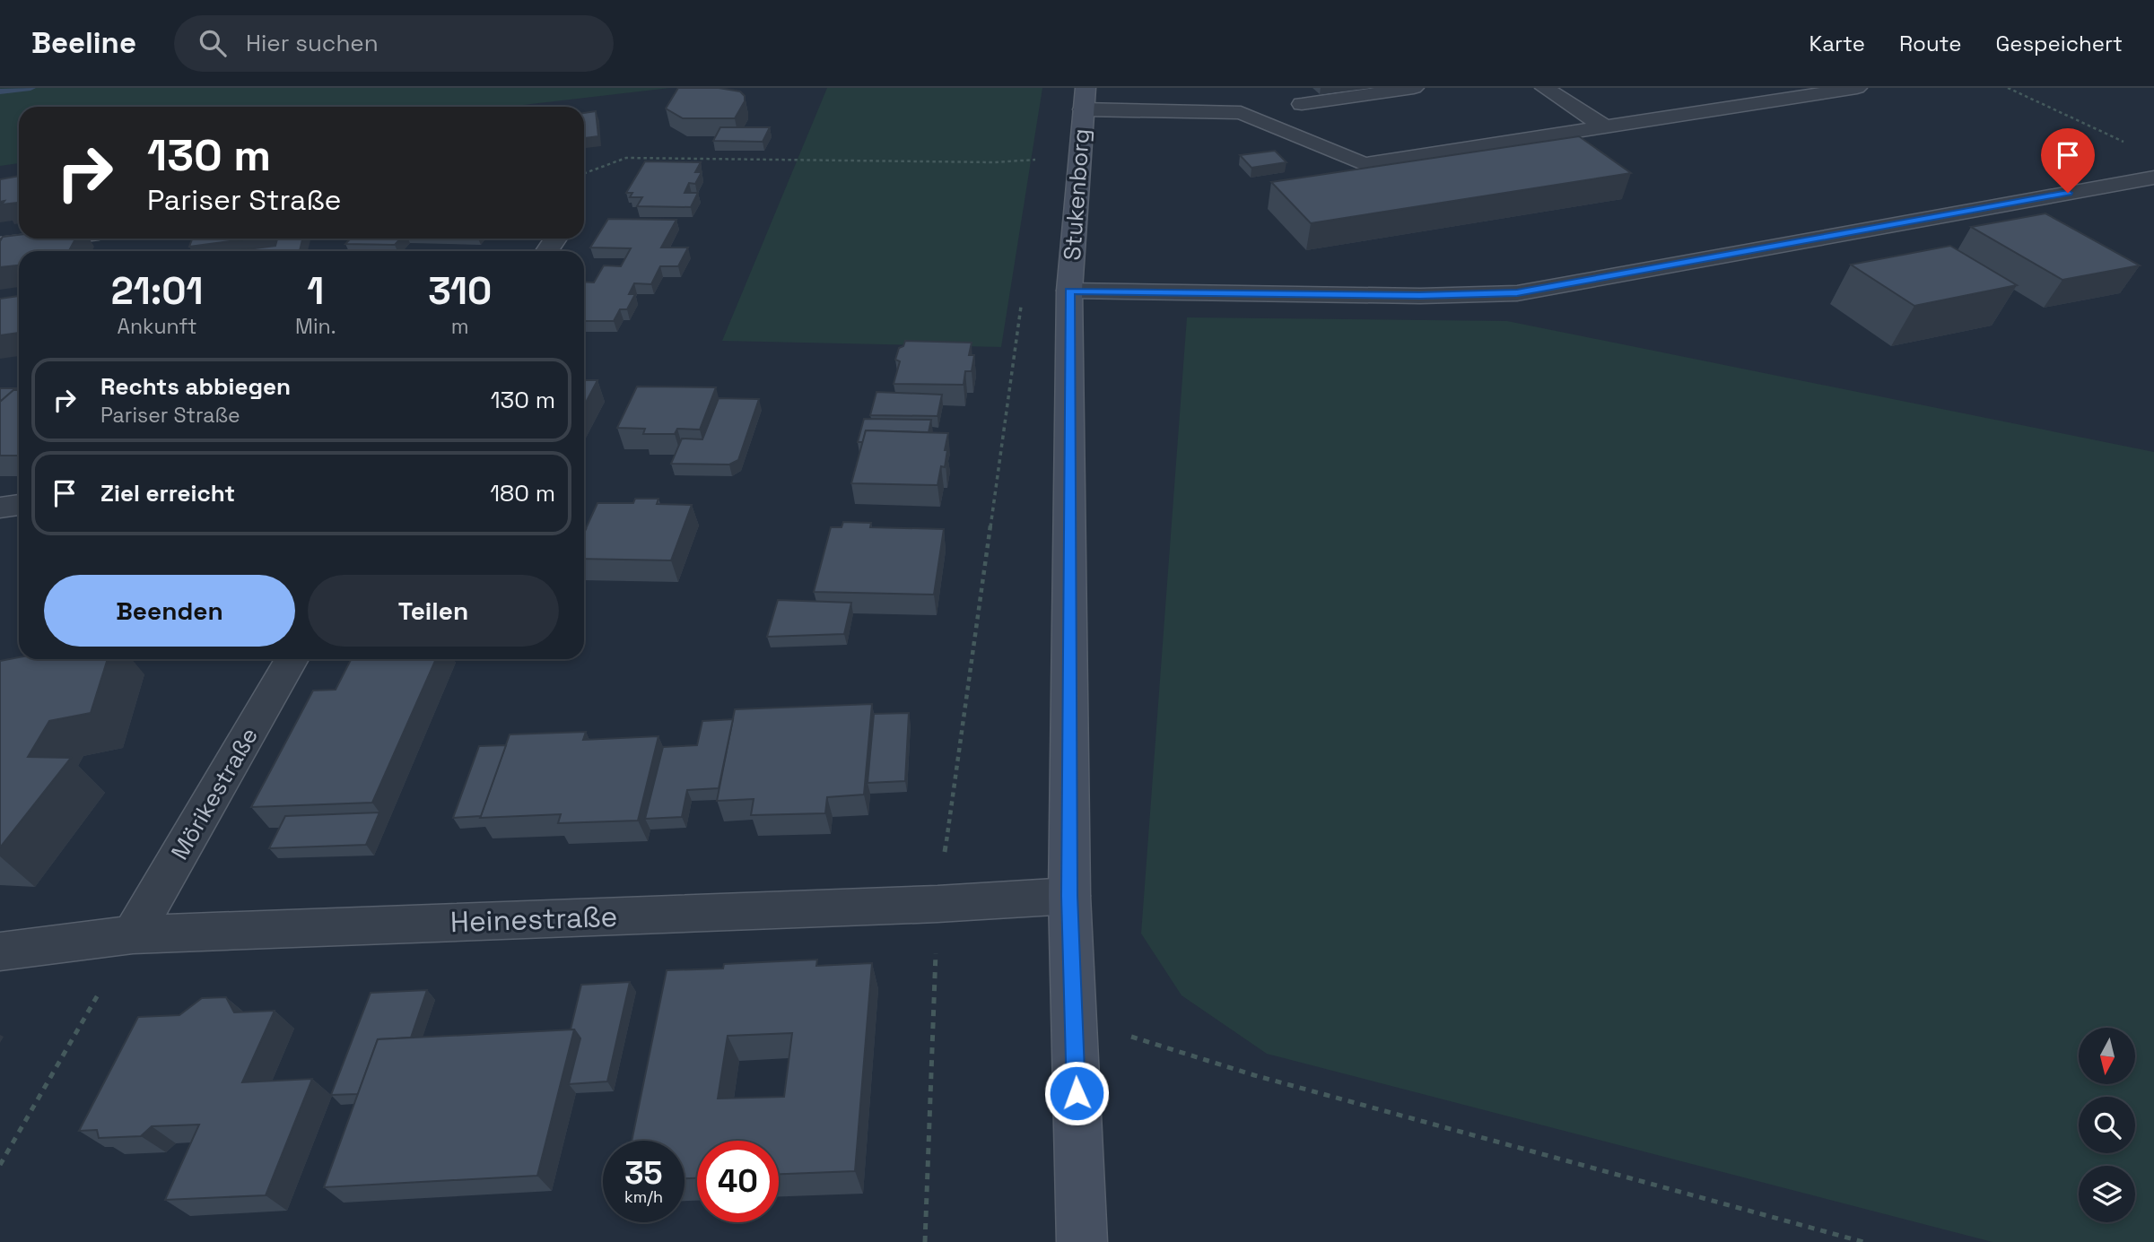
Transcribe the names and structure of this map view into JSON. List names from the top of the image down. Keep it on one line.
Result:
{"streets":{"street":["Stukenborg","Mörikestraße","Heinestraße"]},"crossings":[["Stukenborg","Heinestraße"],["Mörikestraße","Heinestraße"]],"north":"bottom","page":{"header":"Beeline","search":"Hier suchen","nav":["Karte","Route","Gespeichert"],"turn":["130 m","Pariser Straße"],"eta":["21:01","Ankunft","1","Min.","310","m"],"list":[{"name":"Rechts abbiegen","note":"Pariser Straße","value":"130 m"},{"name":"Ziel erreicht","value":"180 m"}],"buttons":["Beenden","Teilen"],"speed":"35 km/h","limit":"40"}}
